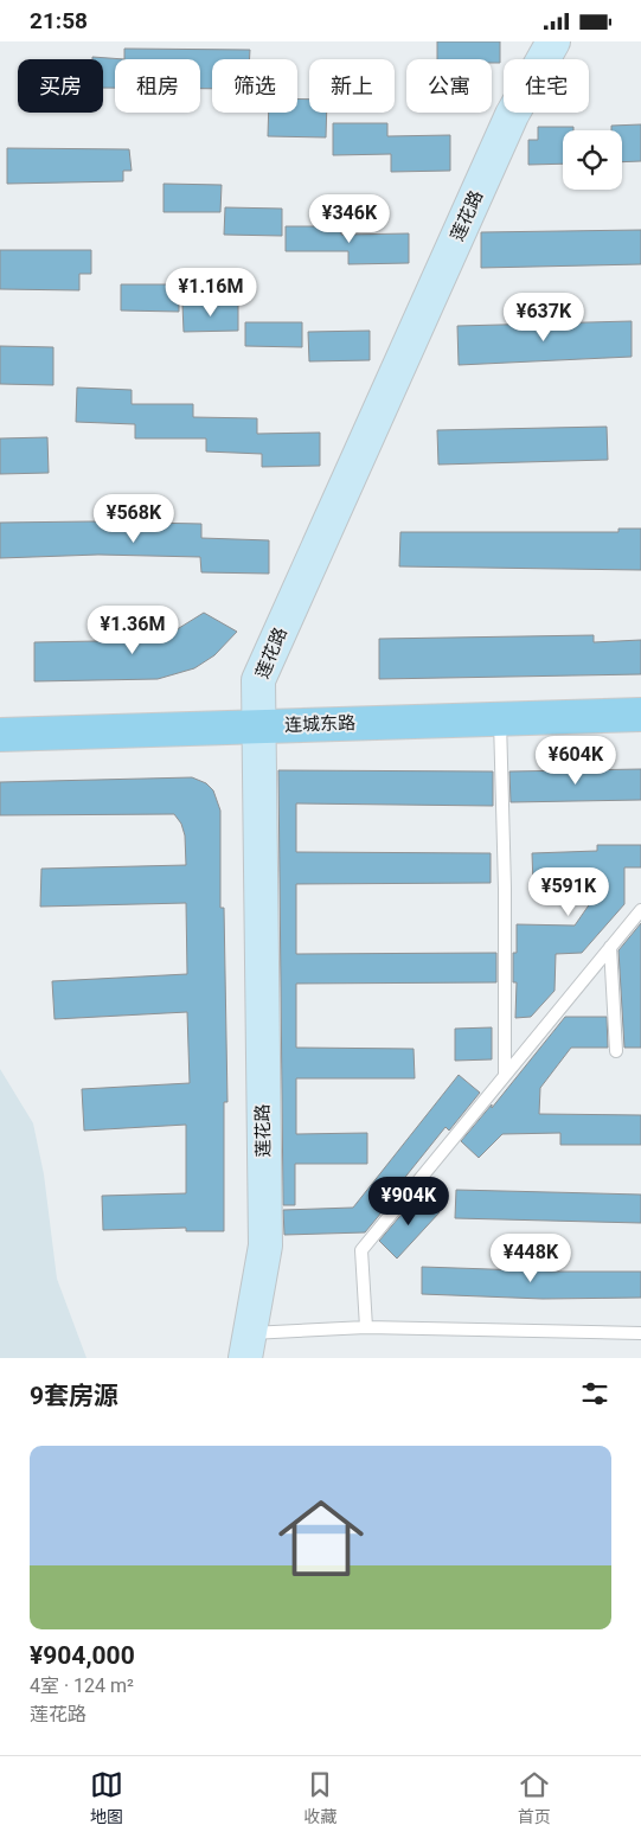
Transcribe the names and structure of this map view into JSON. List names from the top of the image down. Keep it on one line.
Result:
{"streets":{"main road":["莲花路","连城东路"]},"crossings":[["莲花路","连城东路"]],"page":{"status":"21:58","chip":["买房","租房","筛选","新上","公寓","住宅"],"price":["¥346K","¥1.16M","¥637K","¥568K","¥1.36M","¥604K","¥591K","¥904K","¥448K"],"heading":"9套房源","list":[{"name":"¥904,000","note":"4室 · 124 m² · 莲花路"}],"tabs":["地图","收藏","首页"]}}
